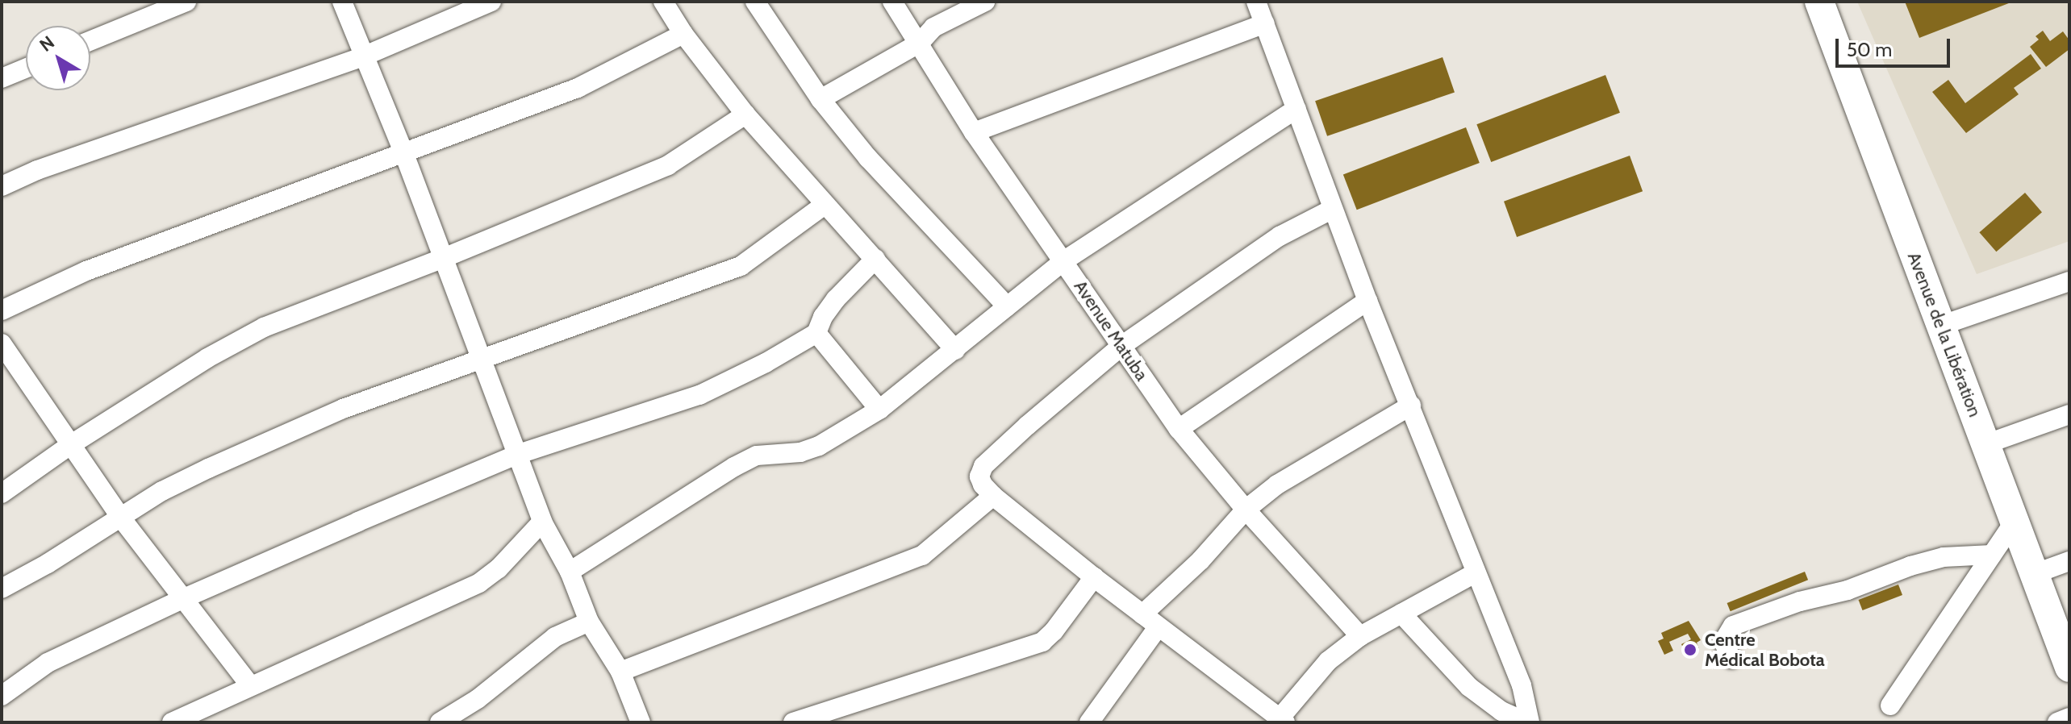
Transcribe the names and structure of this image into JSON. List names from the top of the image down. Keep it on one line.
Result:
{"streets":{"highway":["Avenue de la Libération"],"street":["Avenue Matuba"]},"places":["Centre Médical Bobota"],"scale_bar":"50 m","north":"top left"}
